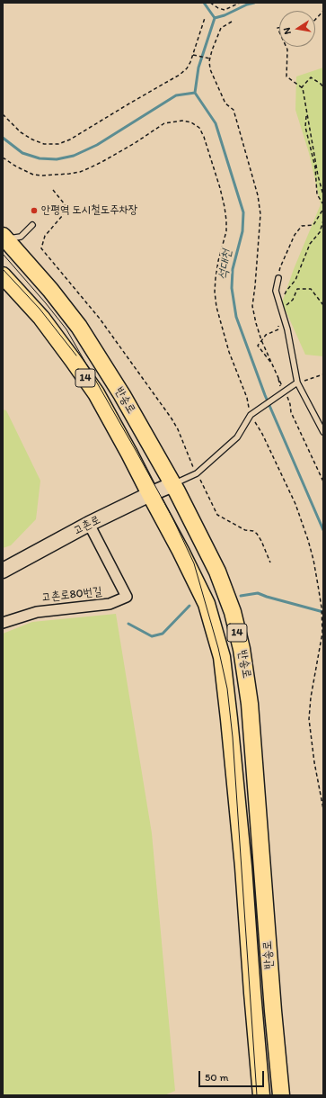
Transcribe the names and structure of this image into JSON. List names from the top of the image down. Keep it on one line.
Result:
{"streets":{"main road":["14","반송로"],"street":["고촌로","고촌로80번길"]},"crossings":[["반송로","고촌로"],["고촌로","고촌로80번길"]],"water":["석대천"],"places":["안평역 도시철도주차장"],"scale_bar":"50 m","north":"left"}
